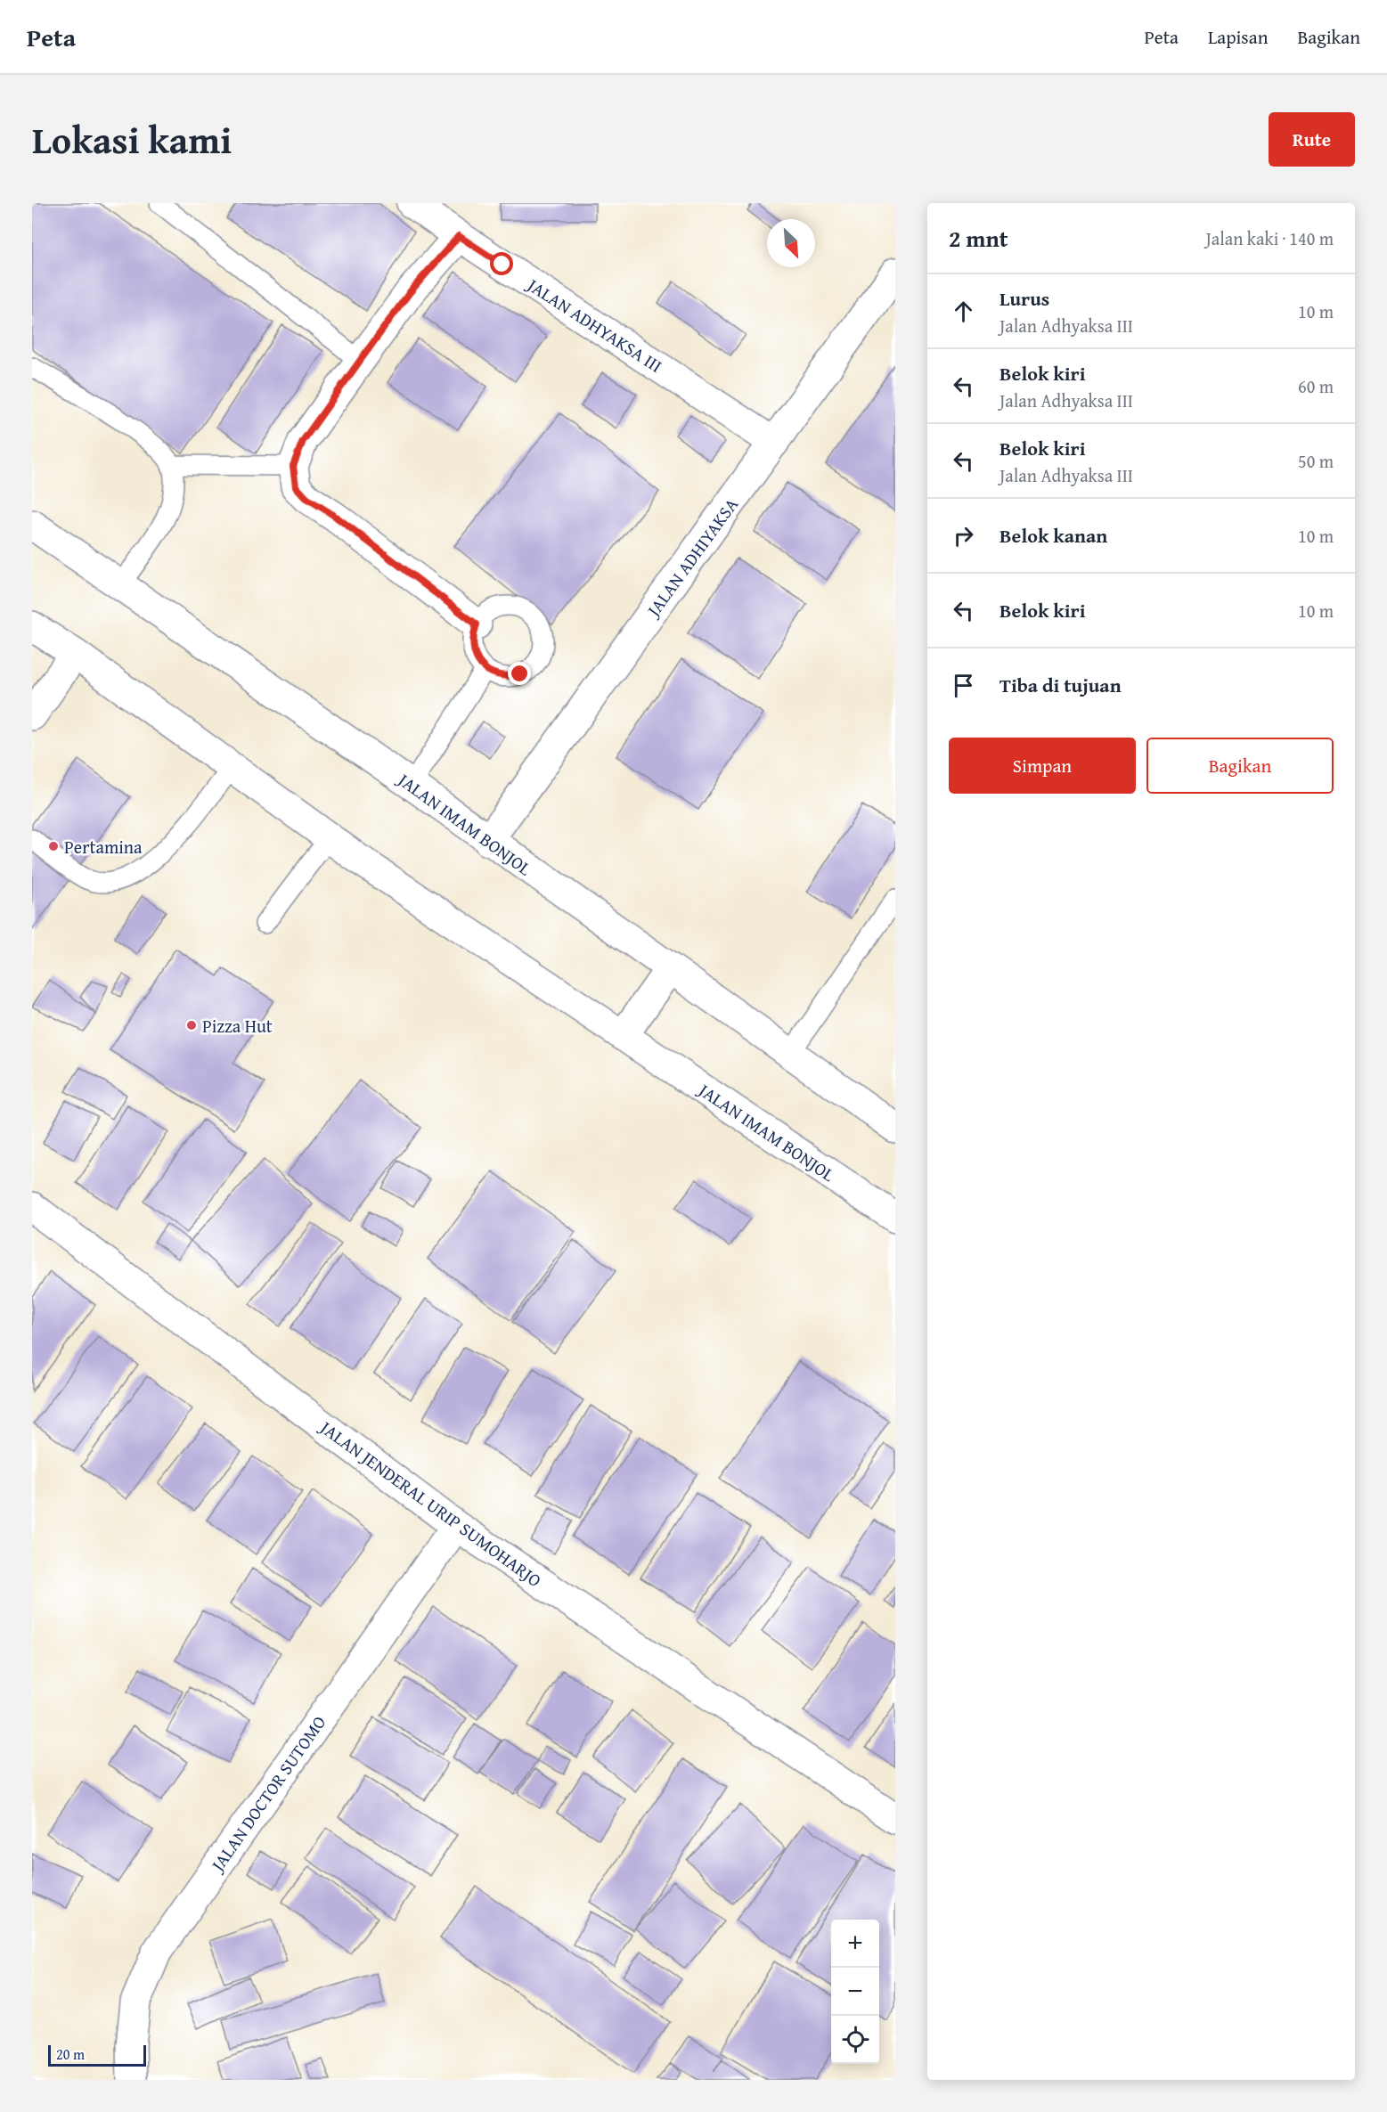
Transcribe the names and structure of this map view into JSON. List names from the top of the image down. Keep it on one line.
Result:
{"streets":{"main road":["JALAN ADHYAKSA III","JALAN ADHIYAKSA","JALAN IMAM BONJOL","JALAN JENDERAL URIP SUMOHARJO","JALAN DOCTOR SUTOMO"]},"crossings":[["JALAN ADHYAKSA III","JALAN ADHIYAKSA"],["JALAN ADHIYAKSA","JALAN IMAM BONJOL"],["JALAN JENDERAL URIP SUMOHARJO","JALAN DOCTOR SUTOMO"]],"places":["Pertamina","Pizza Hut"],"scale_bar":"20 m","north":"bottom right","page":{"header":"Peta","nav":["Peta","Lapisan","Bagikan"],"title":"Lokasi kami","buttons":["Rute",["Simpan","Bagikan"]],"heading":["2 mnt","Jalan kaki · 140 m"],"list":[["Lurus","Jalan Adhyaksa III","10 m"],["Belok kiri","Jalan Adhyaksa III","60 m"],["Belok kiri","Jalan Adhyaksa III","50 m"],["Belok kanan","10 m"],["Belok kiri","10 m"],"Tiba di tujuan"],"map_buttons":["+","−"],"scale":"20 m"}}
